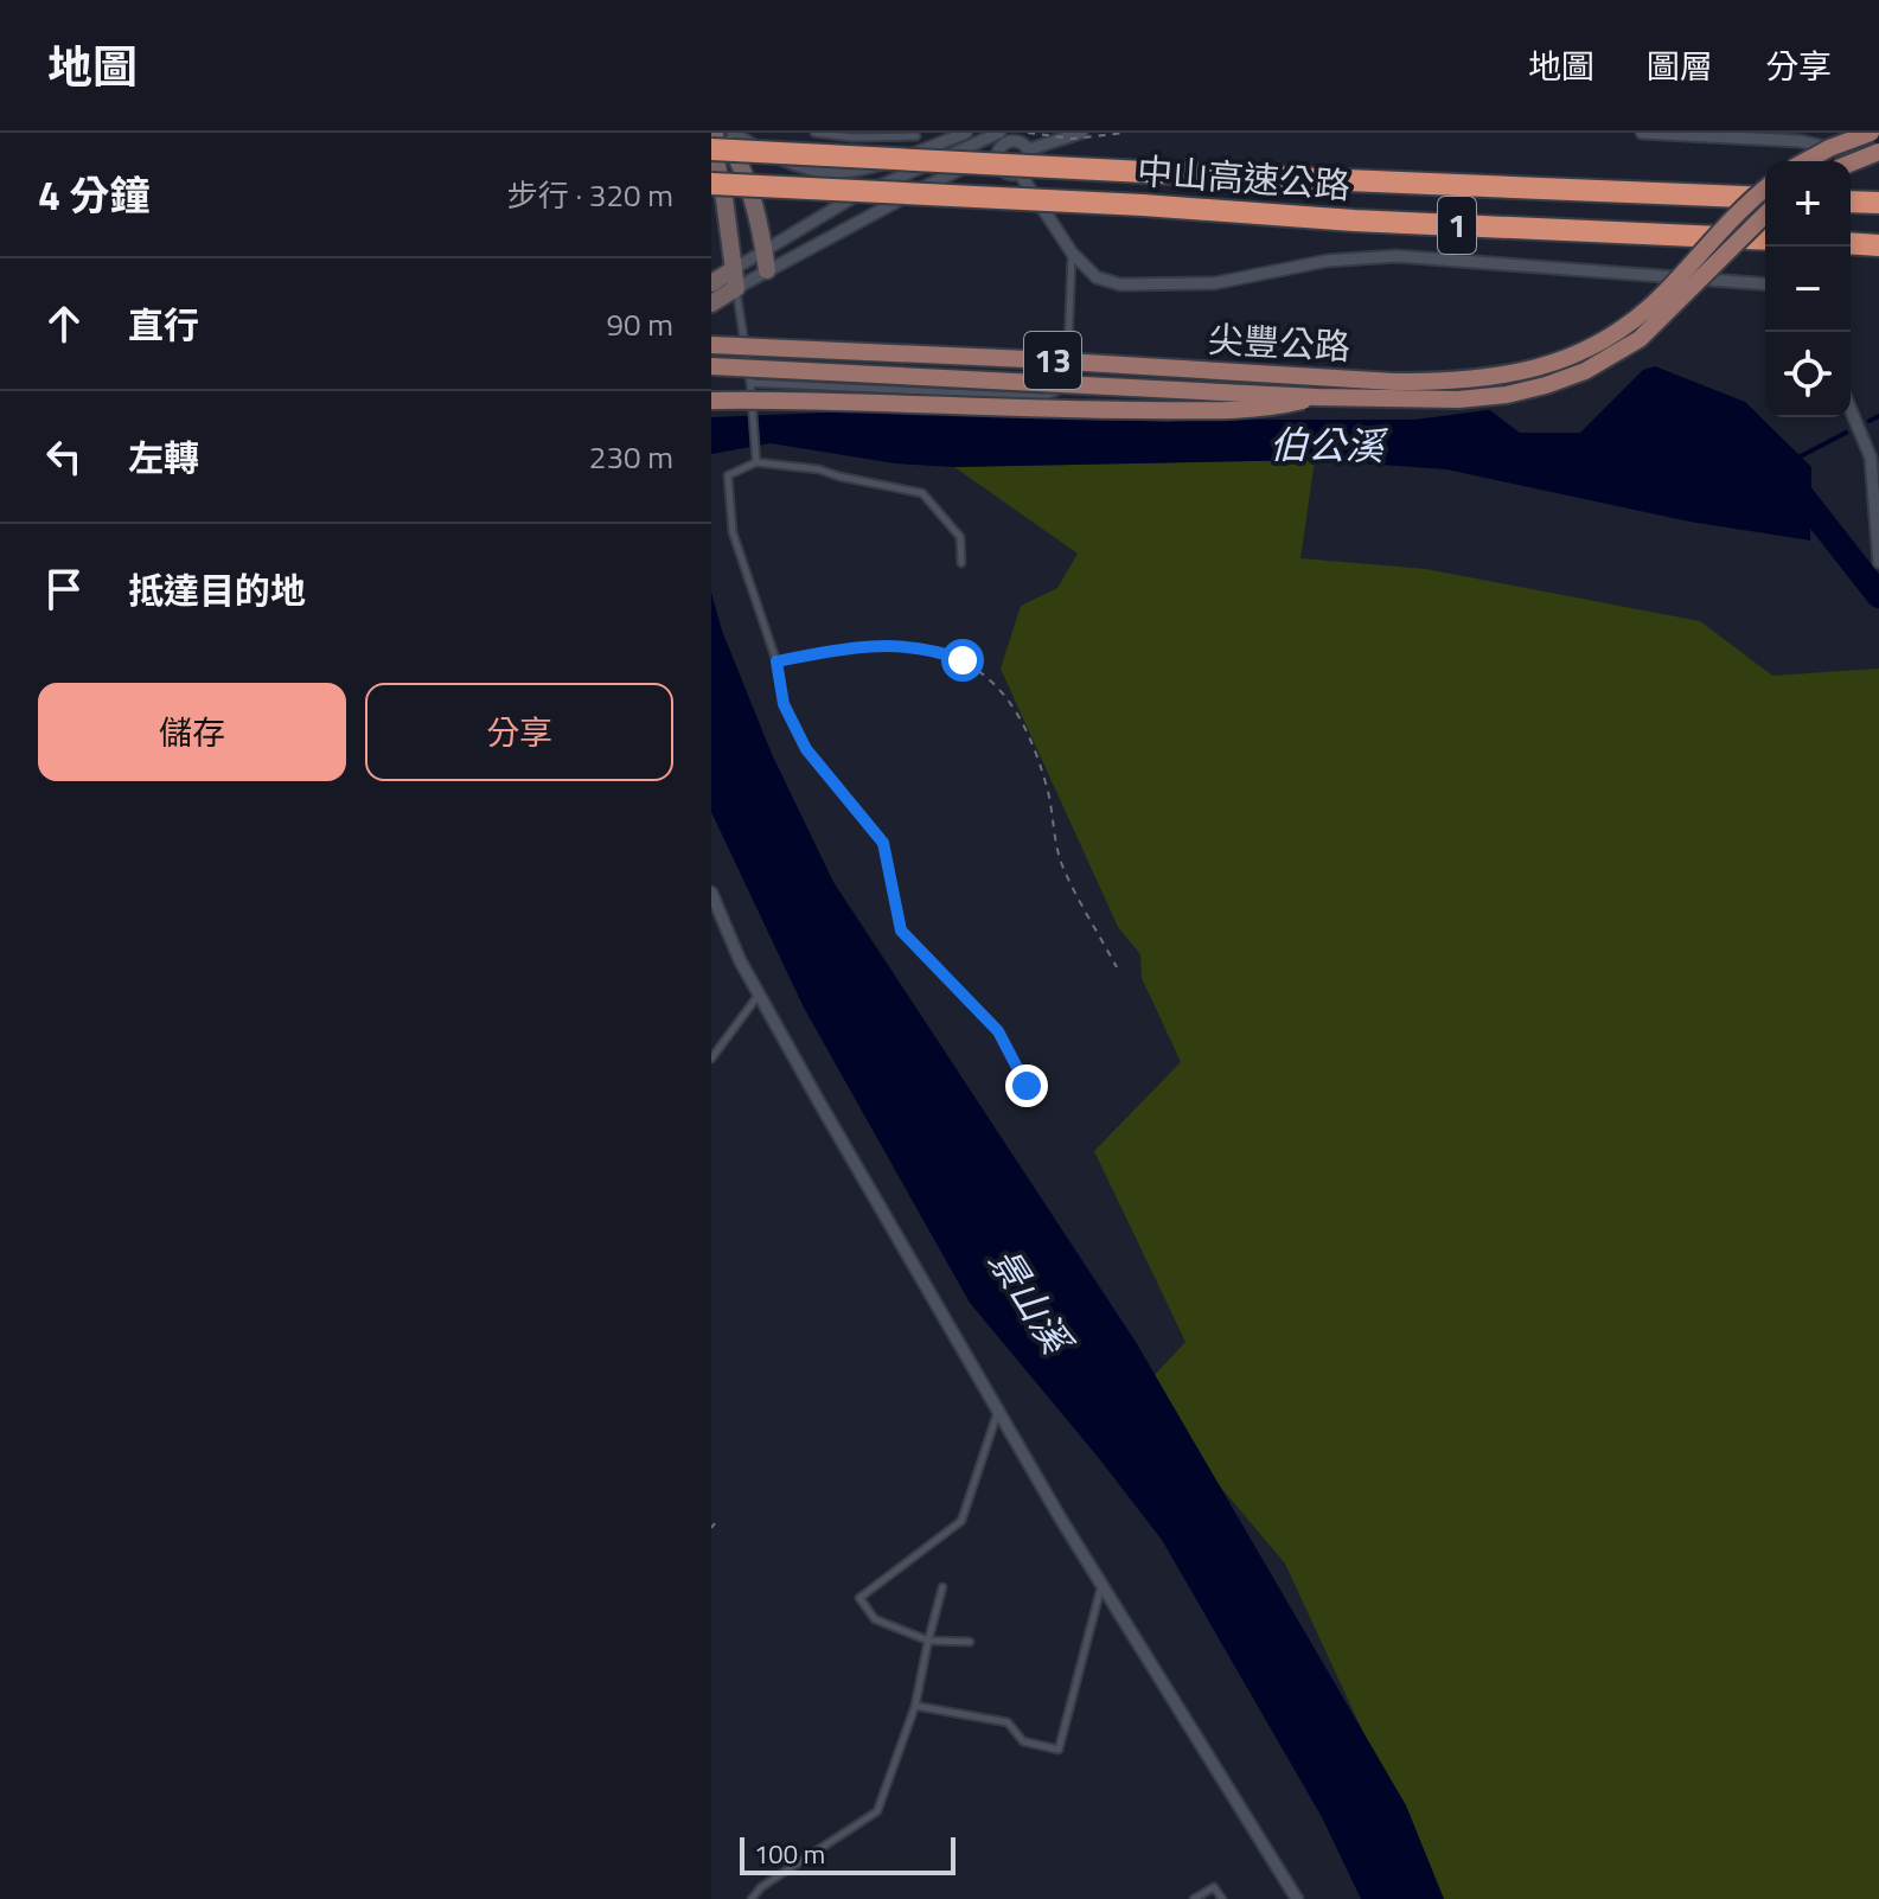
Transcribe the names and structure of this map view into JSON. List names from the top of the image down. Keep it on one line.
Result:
{"streets":{"highway":["中山高速公路","1"],"main road":["尖豐公路","13"]},"water":["伯公溪","景山溪"],"scale_bar":"100 m","page":{"header":"地圖","nav":["地圖","圖層","分享"],"heading":["4 分鐘","步行 · 320 m"],"map_buttons":["+","−"],"list":[["直行","90 m"],["左轉","230 m"],"抵達目的地"],"buttons":["儲存","分享"],"scale":"100 m"}}
